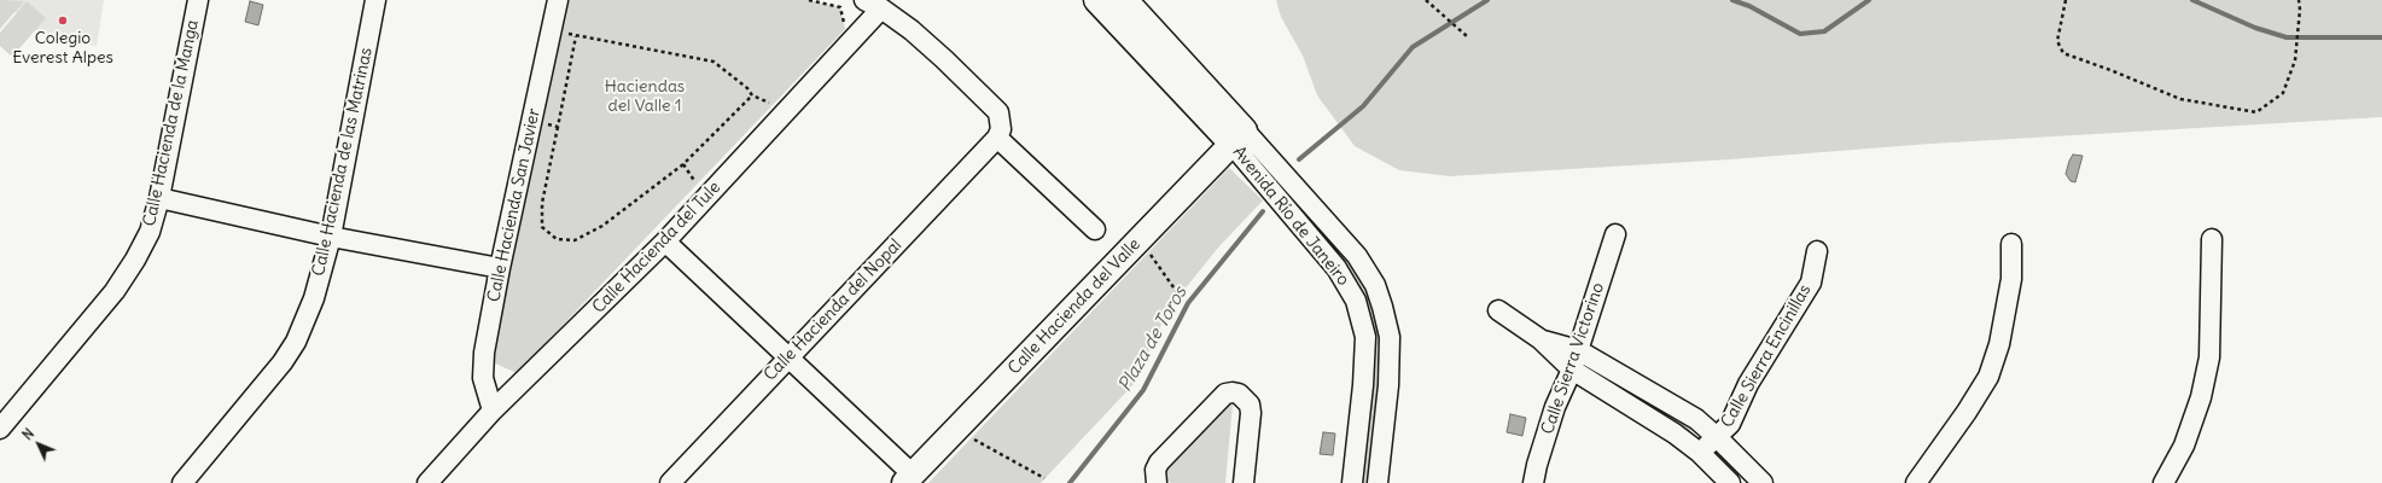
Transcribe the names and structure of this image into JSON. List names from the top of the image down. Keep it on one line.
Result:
{"streets":{"main road":["Avenida Río de Janeiro","Calle Hacienda del Valle"],"street":["Calle Hacienda de la Manga","Calle Hacienda de las Matrinas","Calle Hacienda San Javier","Calle Hacienda del Tule","Calle Hacienda del Nopal","Calle Sierra Encinillas","Calle Sierra Victorino"]},"crossings":[["Calle Hacienda San Javier","Calle Hacienda del Tule"],["Avenida Río de Janeiro","Calle Hacienda del Valle"]],"water":["Plaza de Toros"],"parks":["Haciendas del Valle 1"],"places":["Colegio Everest Alpes"],"north":"top left"}
